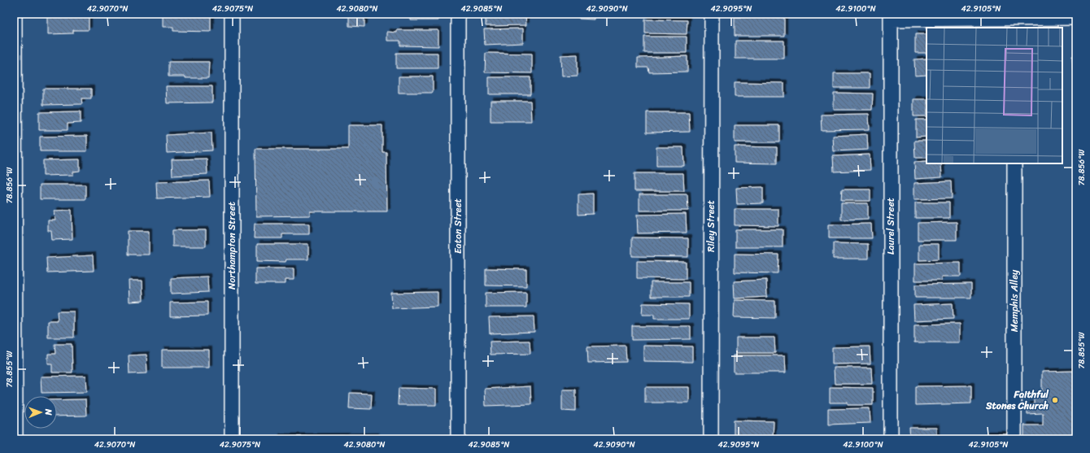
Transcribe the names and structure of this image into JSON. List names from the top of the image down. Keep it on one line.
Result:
{"streets":{"street":["Eaton Street","Riley Street","Laurel Street","Northampton Street","Memphis Alley"]},"places":["Faithful Stones Church"],"north":"right","coordinates":["42.9070°N","42.9075°N","42.9080°N","42.9085°N","42.9090°N","42.9095°N","42.9100°N","42.9105°N","78.856°W","78.855°W"]}
